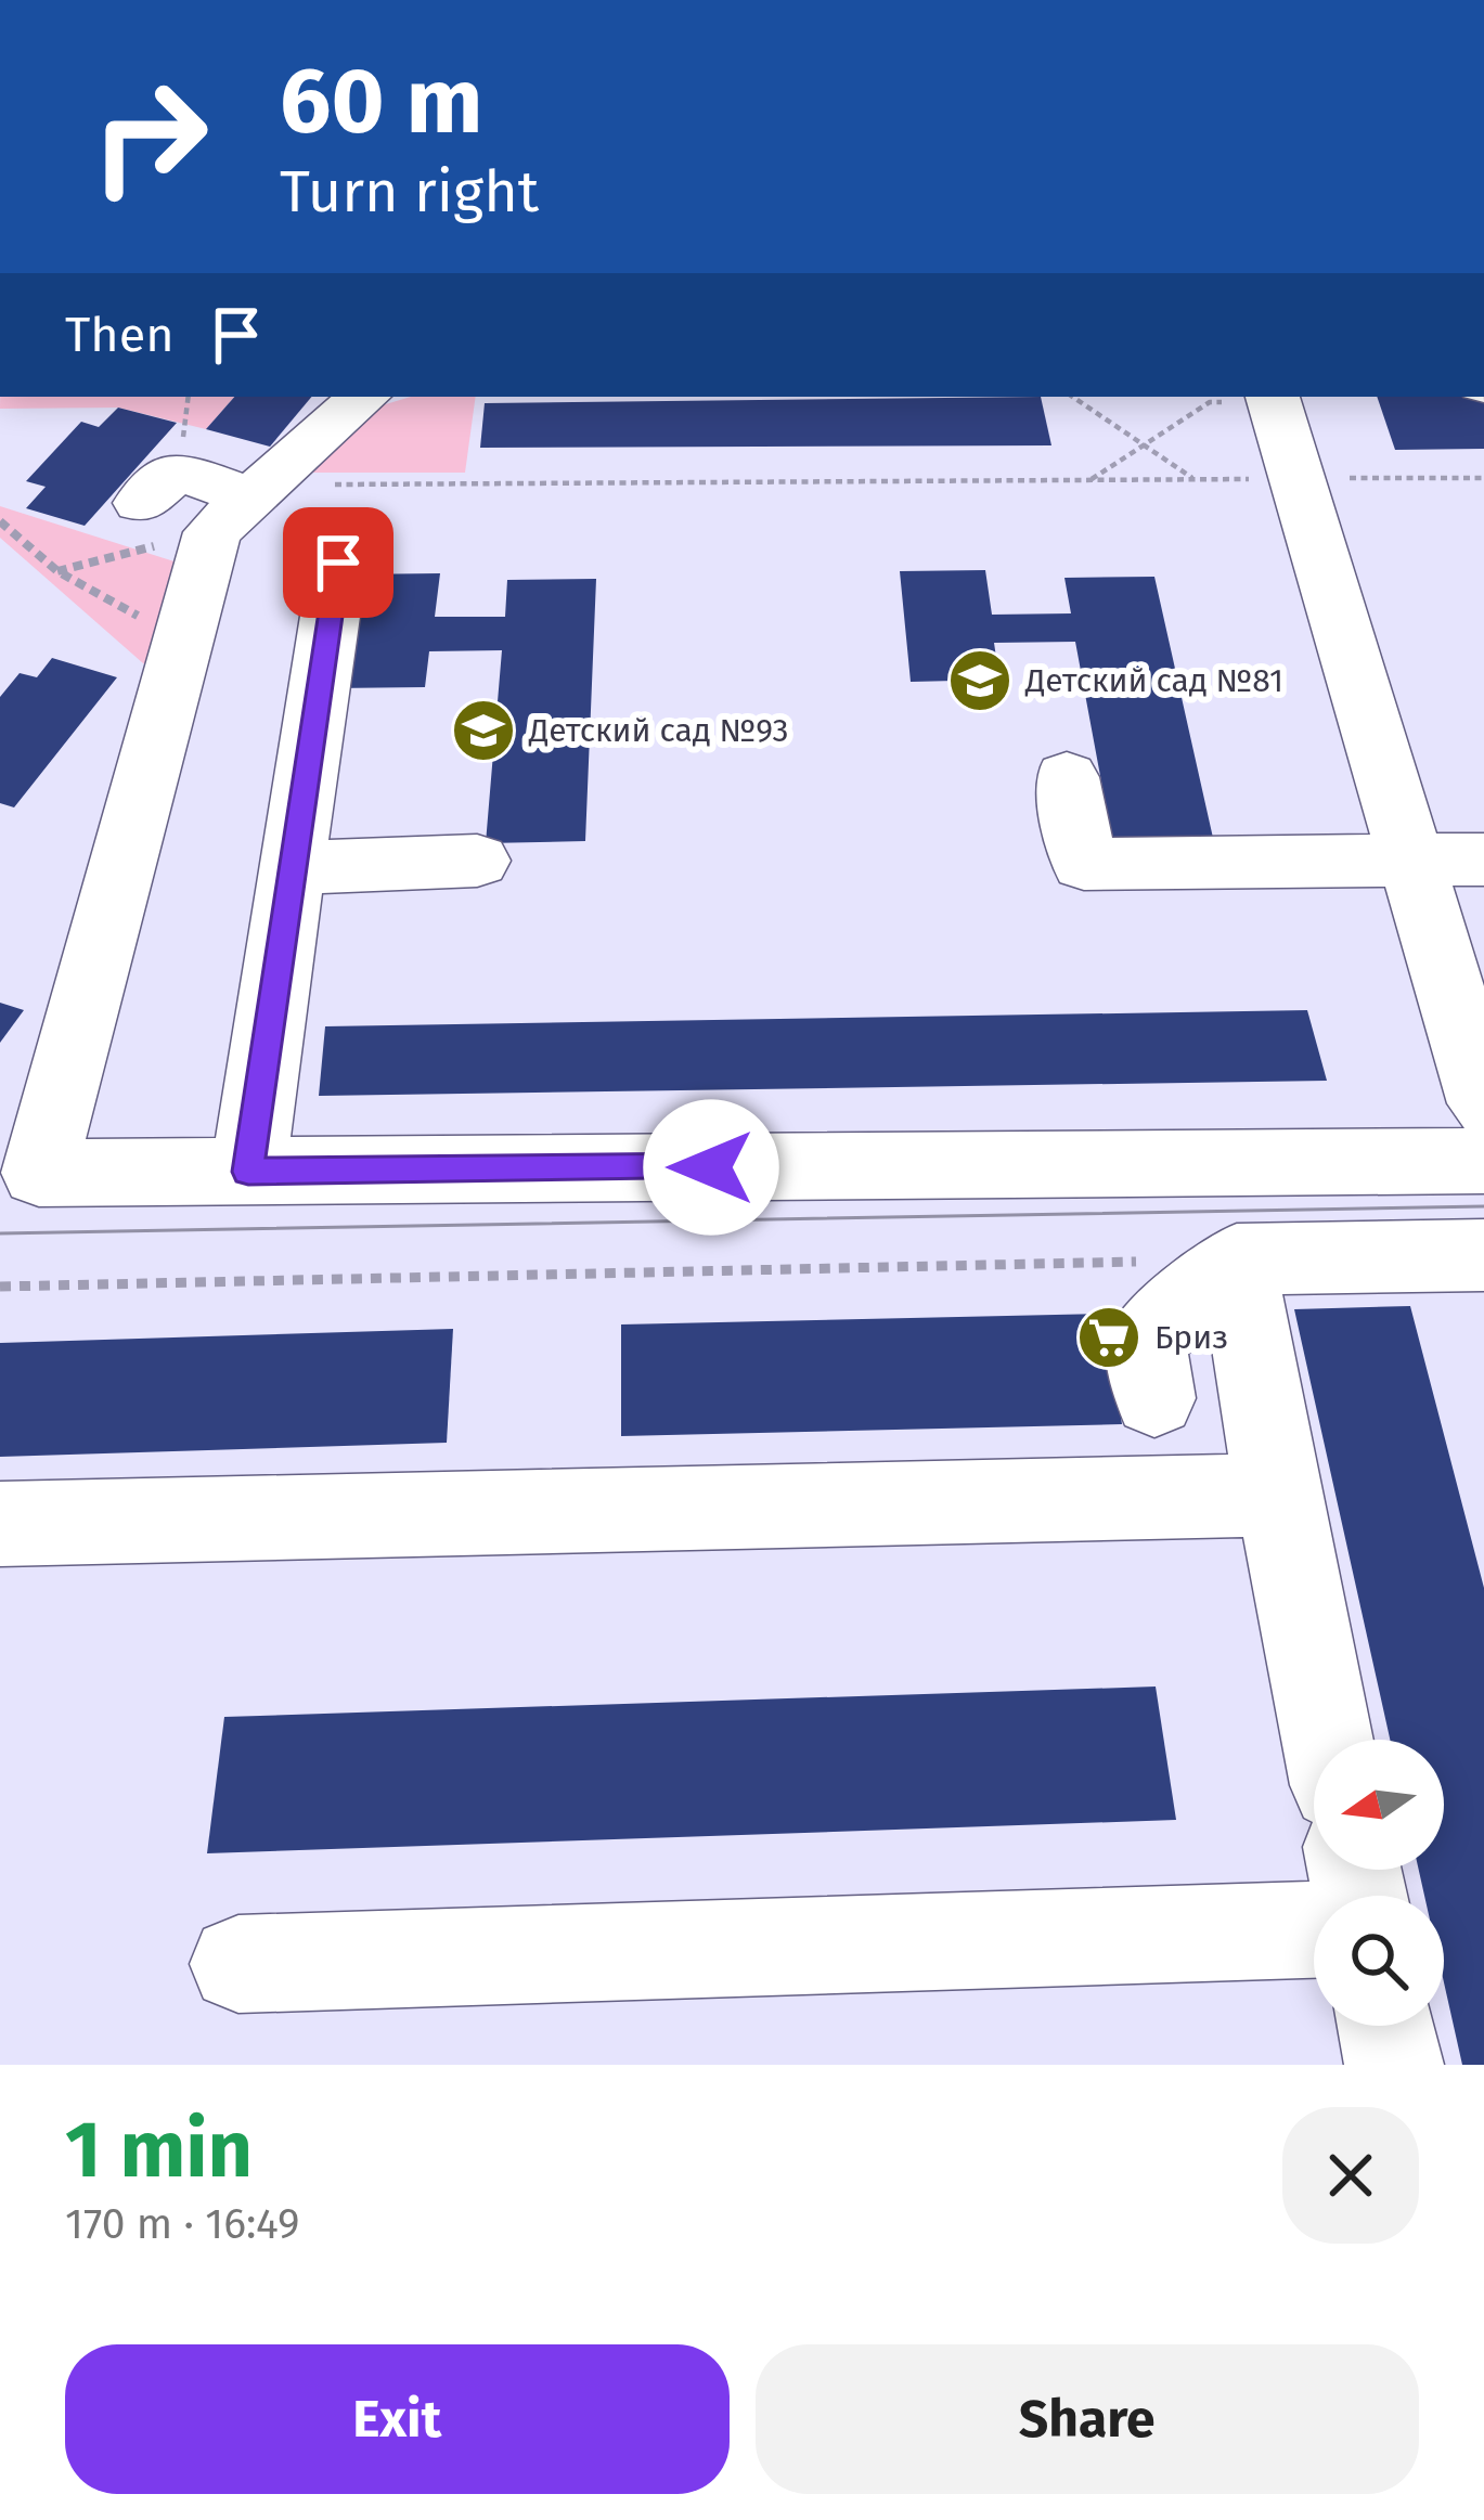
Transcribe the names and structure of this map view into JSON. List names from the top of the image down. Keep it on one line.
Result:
{"places":{"school or university":["Детский сад №81","Детский сад №93"],"supermarket":["Бриз"]},"north":"left","page":{"turn":["60 m","Turn right"],"then":"Then","heading":["1 min","170 m · 16:49"],"buttons":["Exit","Share"]}}
